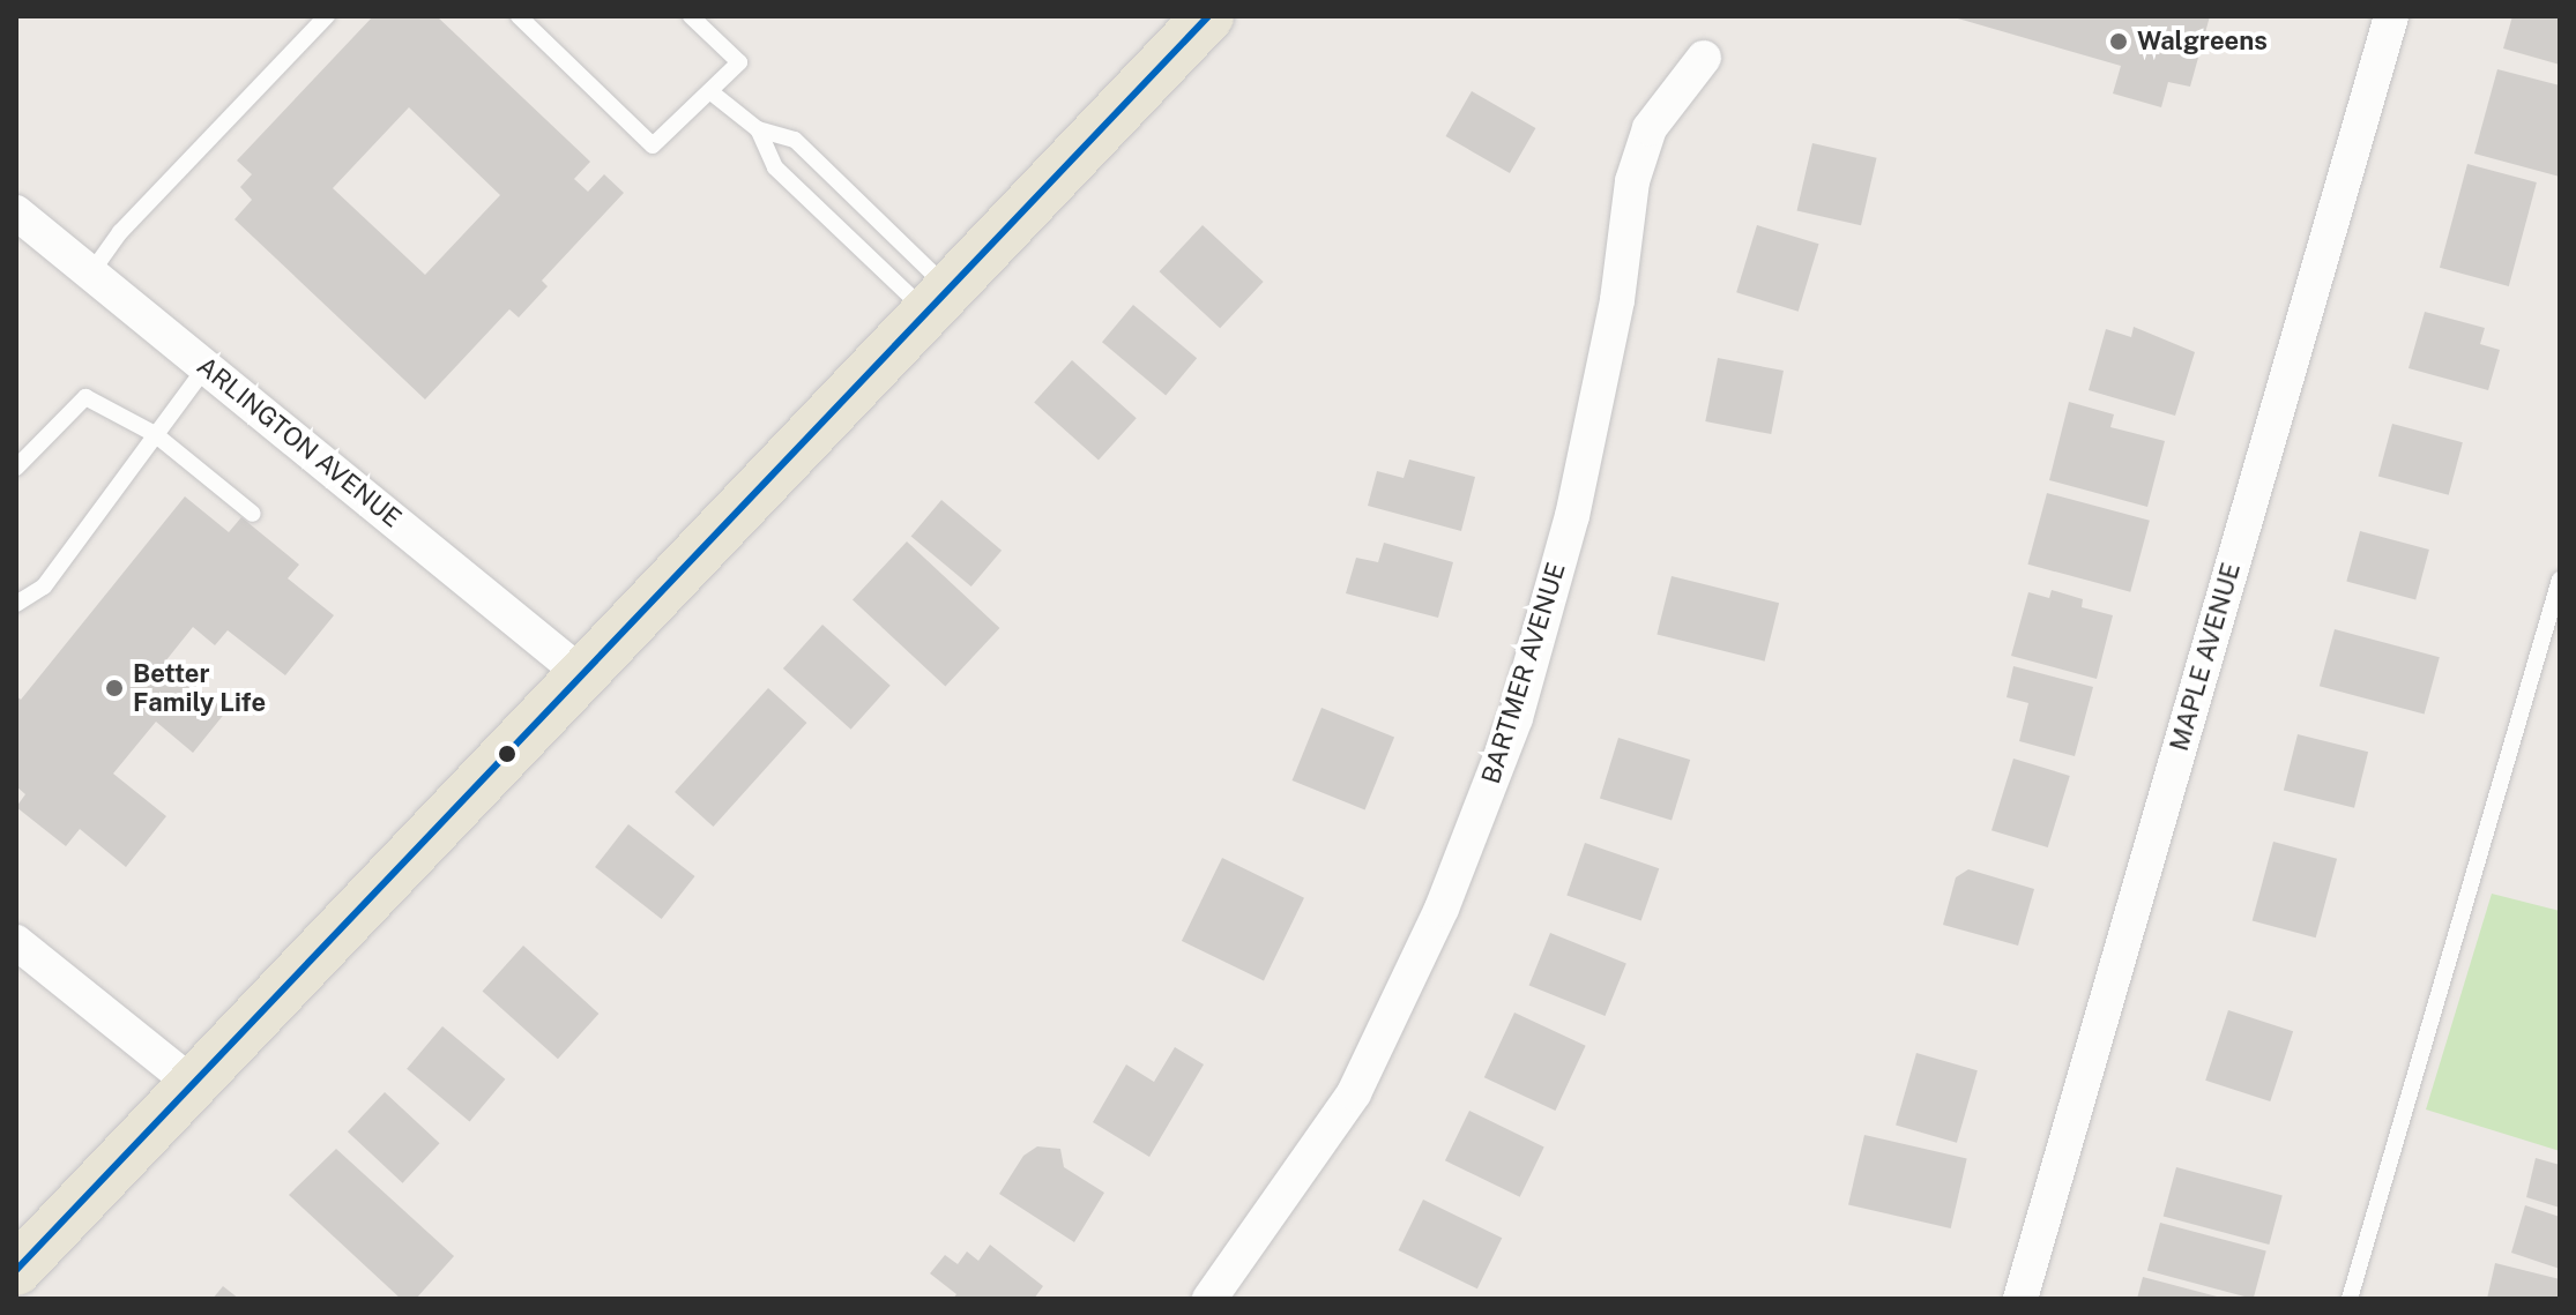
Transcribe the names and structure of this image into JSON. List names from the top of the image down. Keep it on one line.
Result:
{"streets":{"street":["ARLINGTON AVENUE","MAPLE AVENUE","BARTMER AVENUE"]},"places":["Walgreens","Better Family Life"]}
